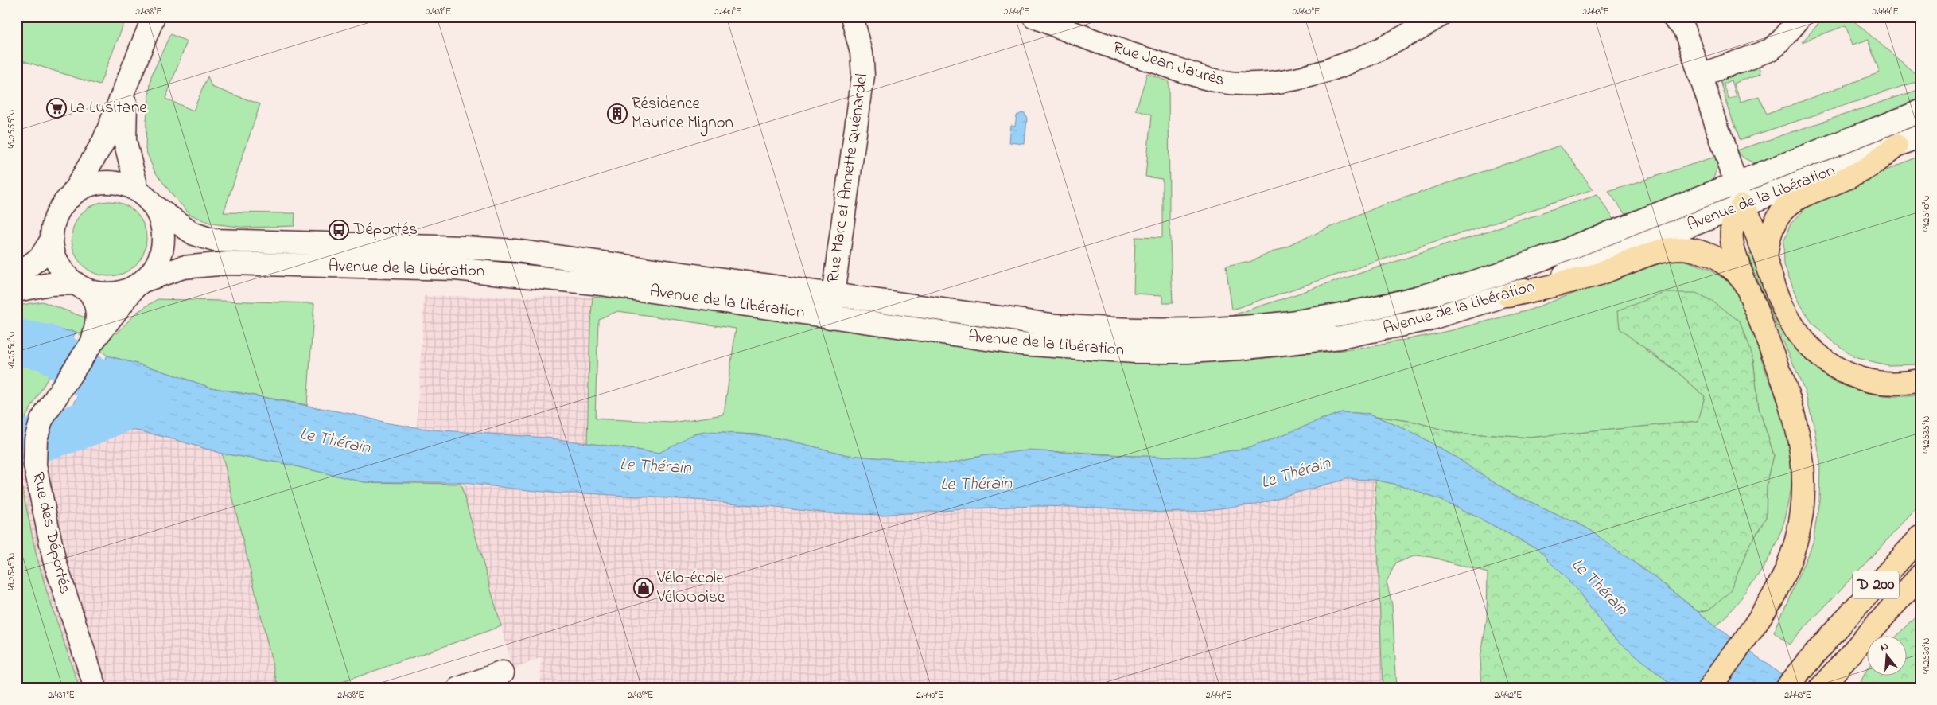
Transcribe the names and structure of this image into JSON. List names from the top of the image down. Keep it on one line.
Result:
{"streets":{"main road":["Rue Jean Jaurès","Rue Marc et Annette Quénardel","Avenue de la Libération","Rue des Déportés","D 200"]},"crossings":[["Rue Marc et Annette Quénardel","Avenue de la Libération"],["Avenue de la Libération","Rue des Déportés"]],"water":["Le Thérain"],"places":{"supermarket":["La Lusitane"],"building":["Résidence Maurice Mignon"],"bus stop":["Déportés"],"shop":["Vélo-école VélOOoise"]},"north":"top","coordinates":["2.438°E","2.439°E","2.440°E","2.441°E","2.442°E","2.443°E","2.444°E","49.2555°N","49.2540°N","49.2550°N","49.2535°N","49.2545°N","49.2530°N","2.437°E"]}
